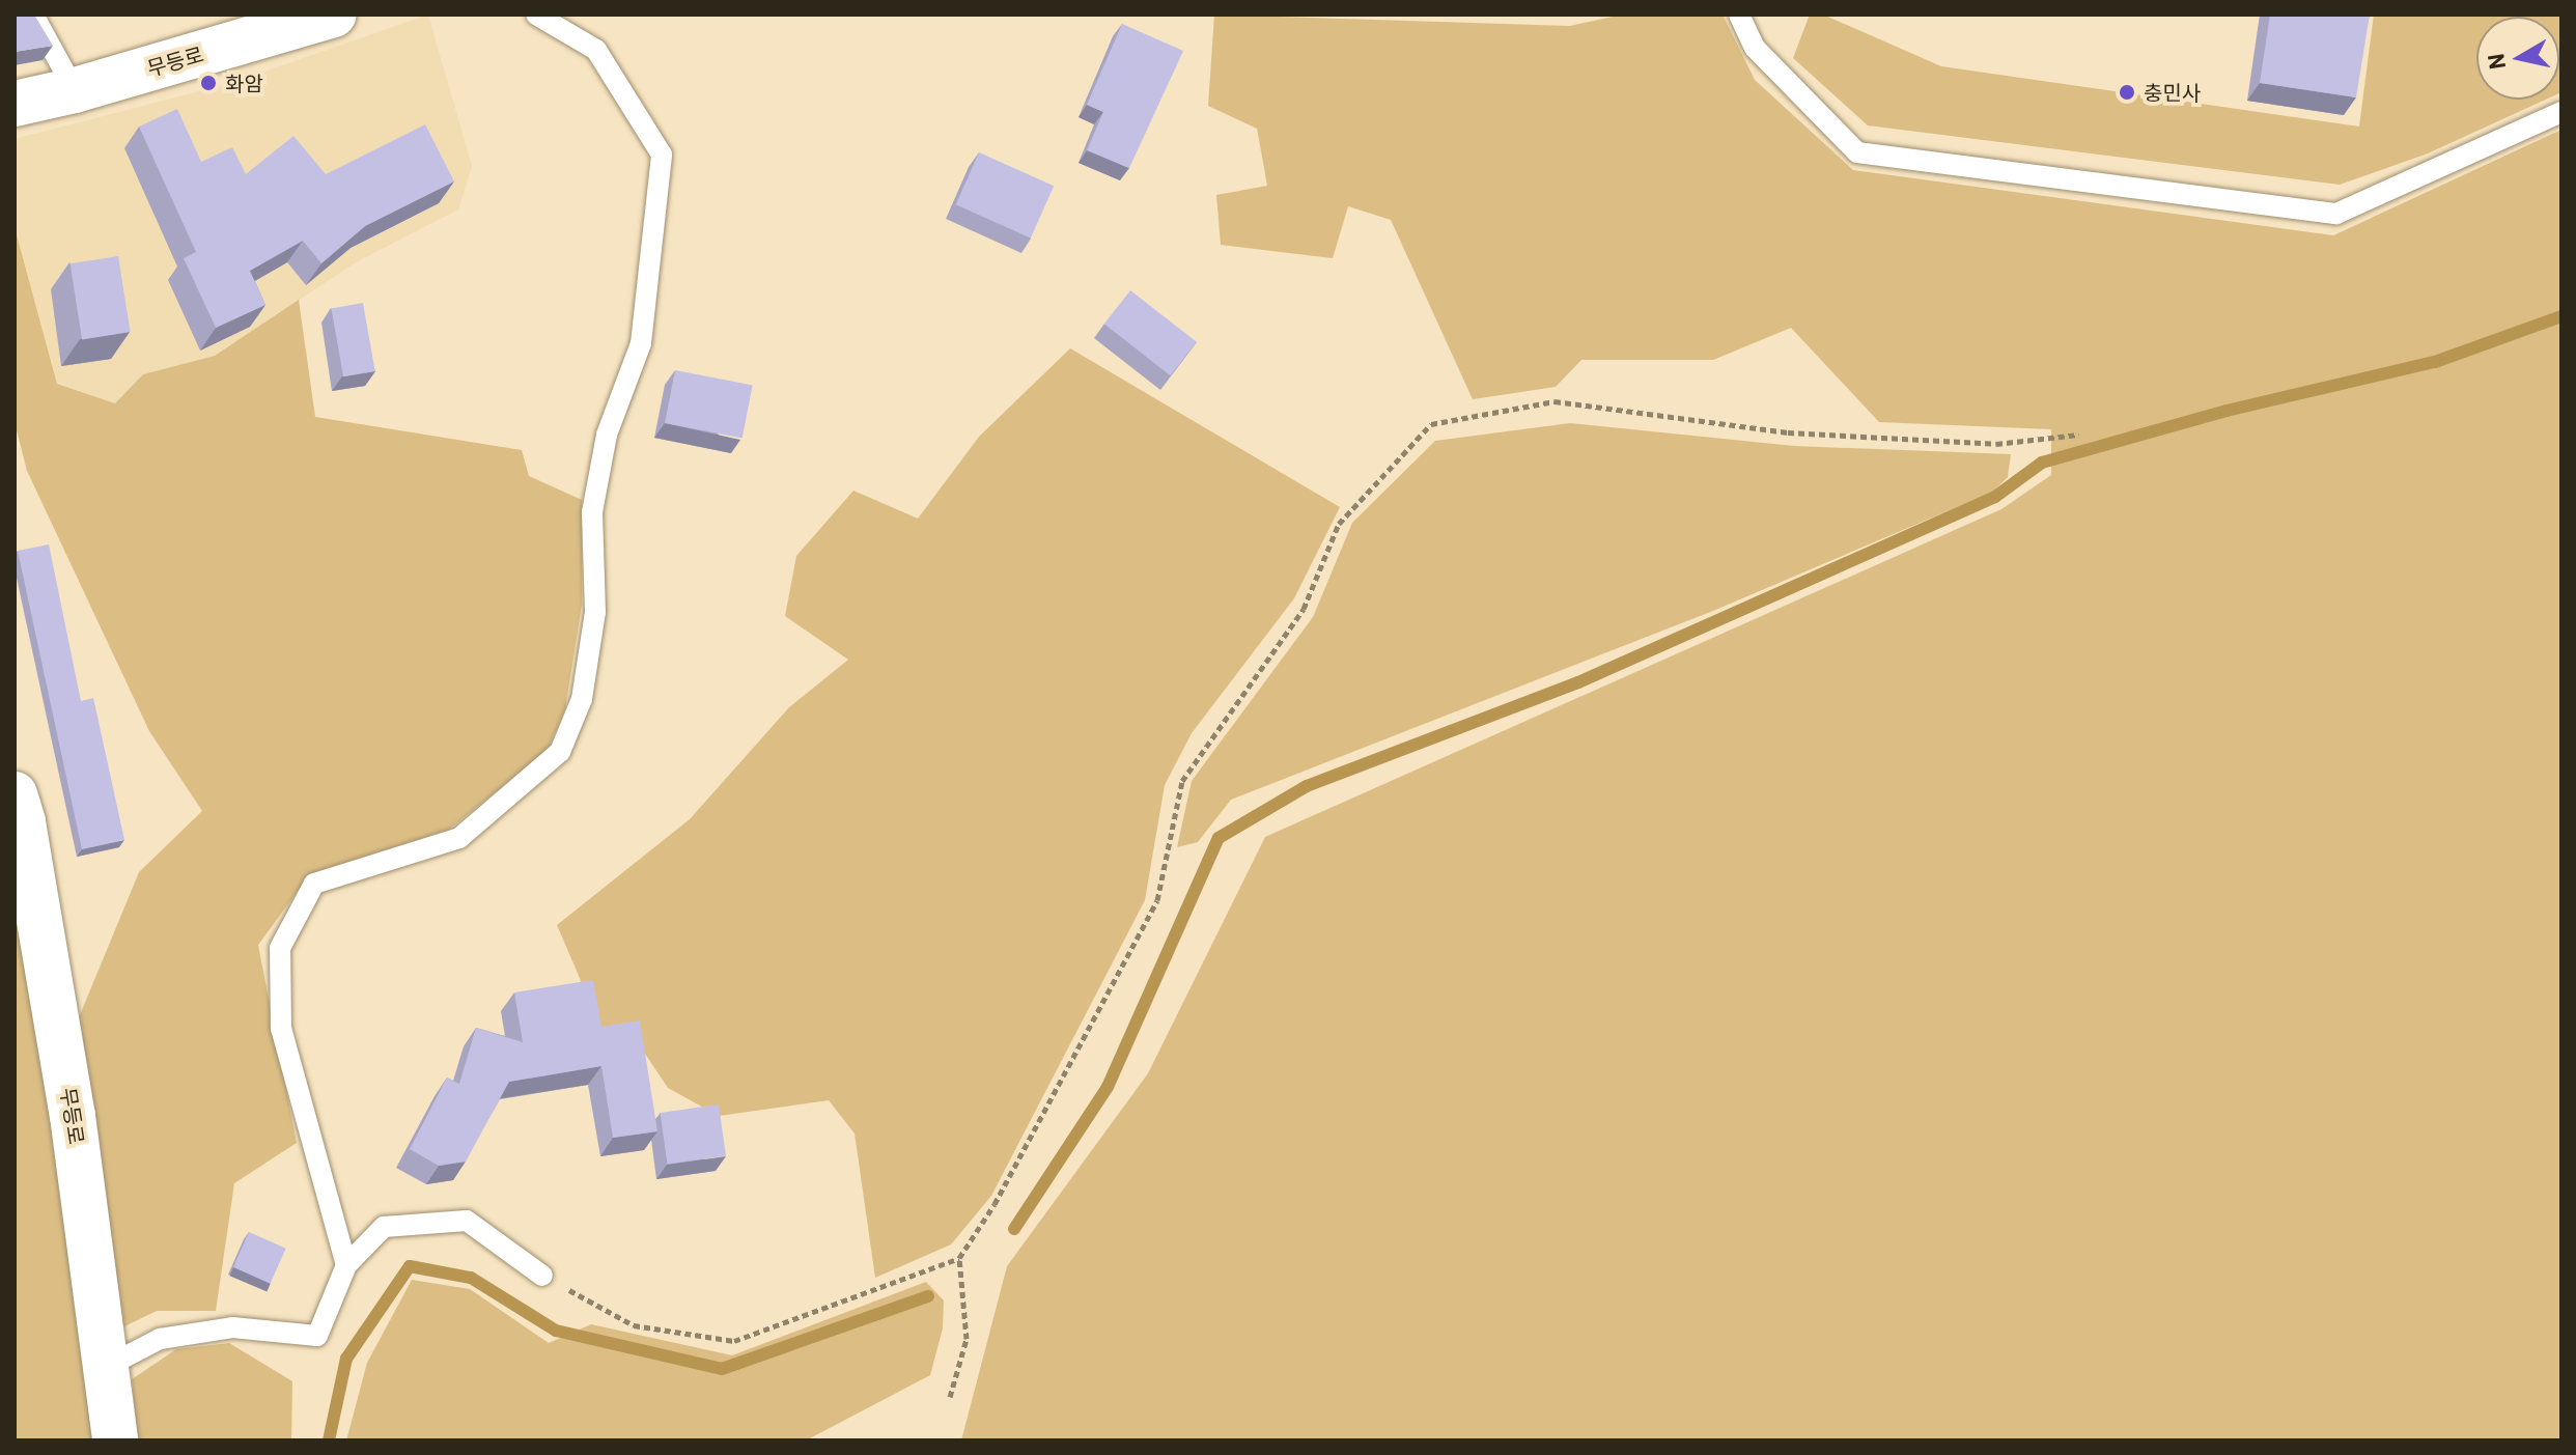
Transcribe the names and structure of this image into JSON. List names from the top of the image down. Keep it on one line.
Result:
{"streets":{"main road":["무등로"]},"places":["화암","충민사"],"north":"left"}
